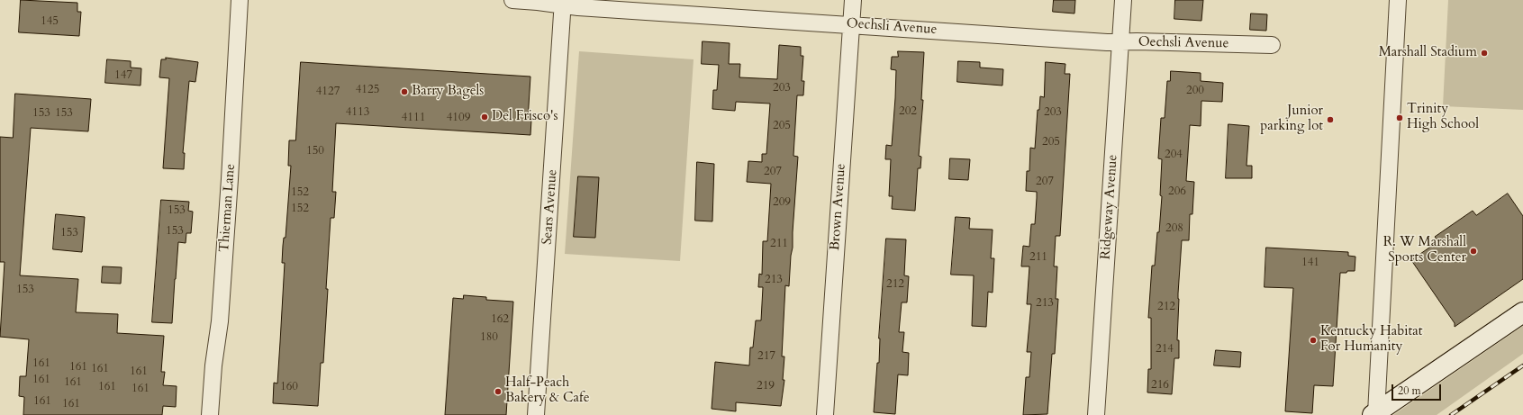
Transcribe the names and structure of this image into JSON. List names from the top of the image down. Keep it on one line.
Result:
{"streets":{"street":["Oechsli Avenue","Sears Avenue","Brown Avenue","Ridgeway Avenue","Thierman Lane"]},"crossings":[["Oechsli Avenue","Sears Avenue"],["Oechsli Avenue","Brown Avenue"],["Oechsli Avenue","Ridgeway Avenue"]],"places":["Marshall Stadium","Barry Bagels","Del Frisco's","Trinity High School","Junior parking lot","R. W Marshall Sports Center","Kentucky Habitat For Humanity","Half-Peach Bakery & Cafe"],"house_numbers":["145","147","203","4125","200","4127","202","4113","203","153","153","4111","4109","205","205","150","204","207","207","206","152","209","152","153","208","153","153","211","211","141","213","212","153","213","212","162","180","214","217","161","161","161","161","161","161","216","219","161","160","161","161","161"],"scale_bar":"20 m"}
